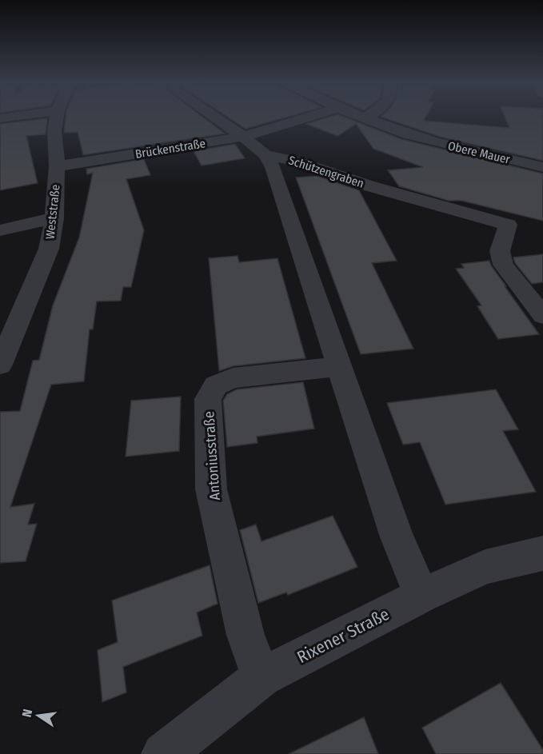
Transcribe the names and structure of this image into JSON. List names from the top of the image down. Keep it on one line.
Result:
{"streets":{"street":["Brückenstraße","Obere Mauer","Schützengraben","Weststraße","Antoniusstraße","Rixener Straße"]},"crossings":[["Brückenstraße","Schützengraben"],["Brückenstraße","Weststraße"],["Antoniusstraße","Rixener Straße"]],"north":"left"}
